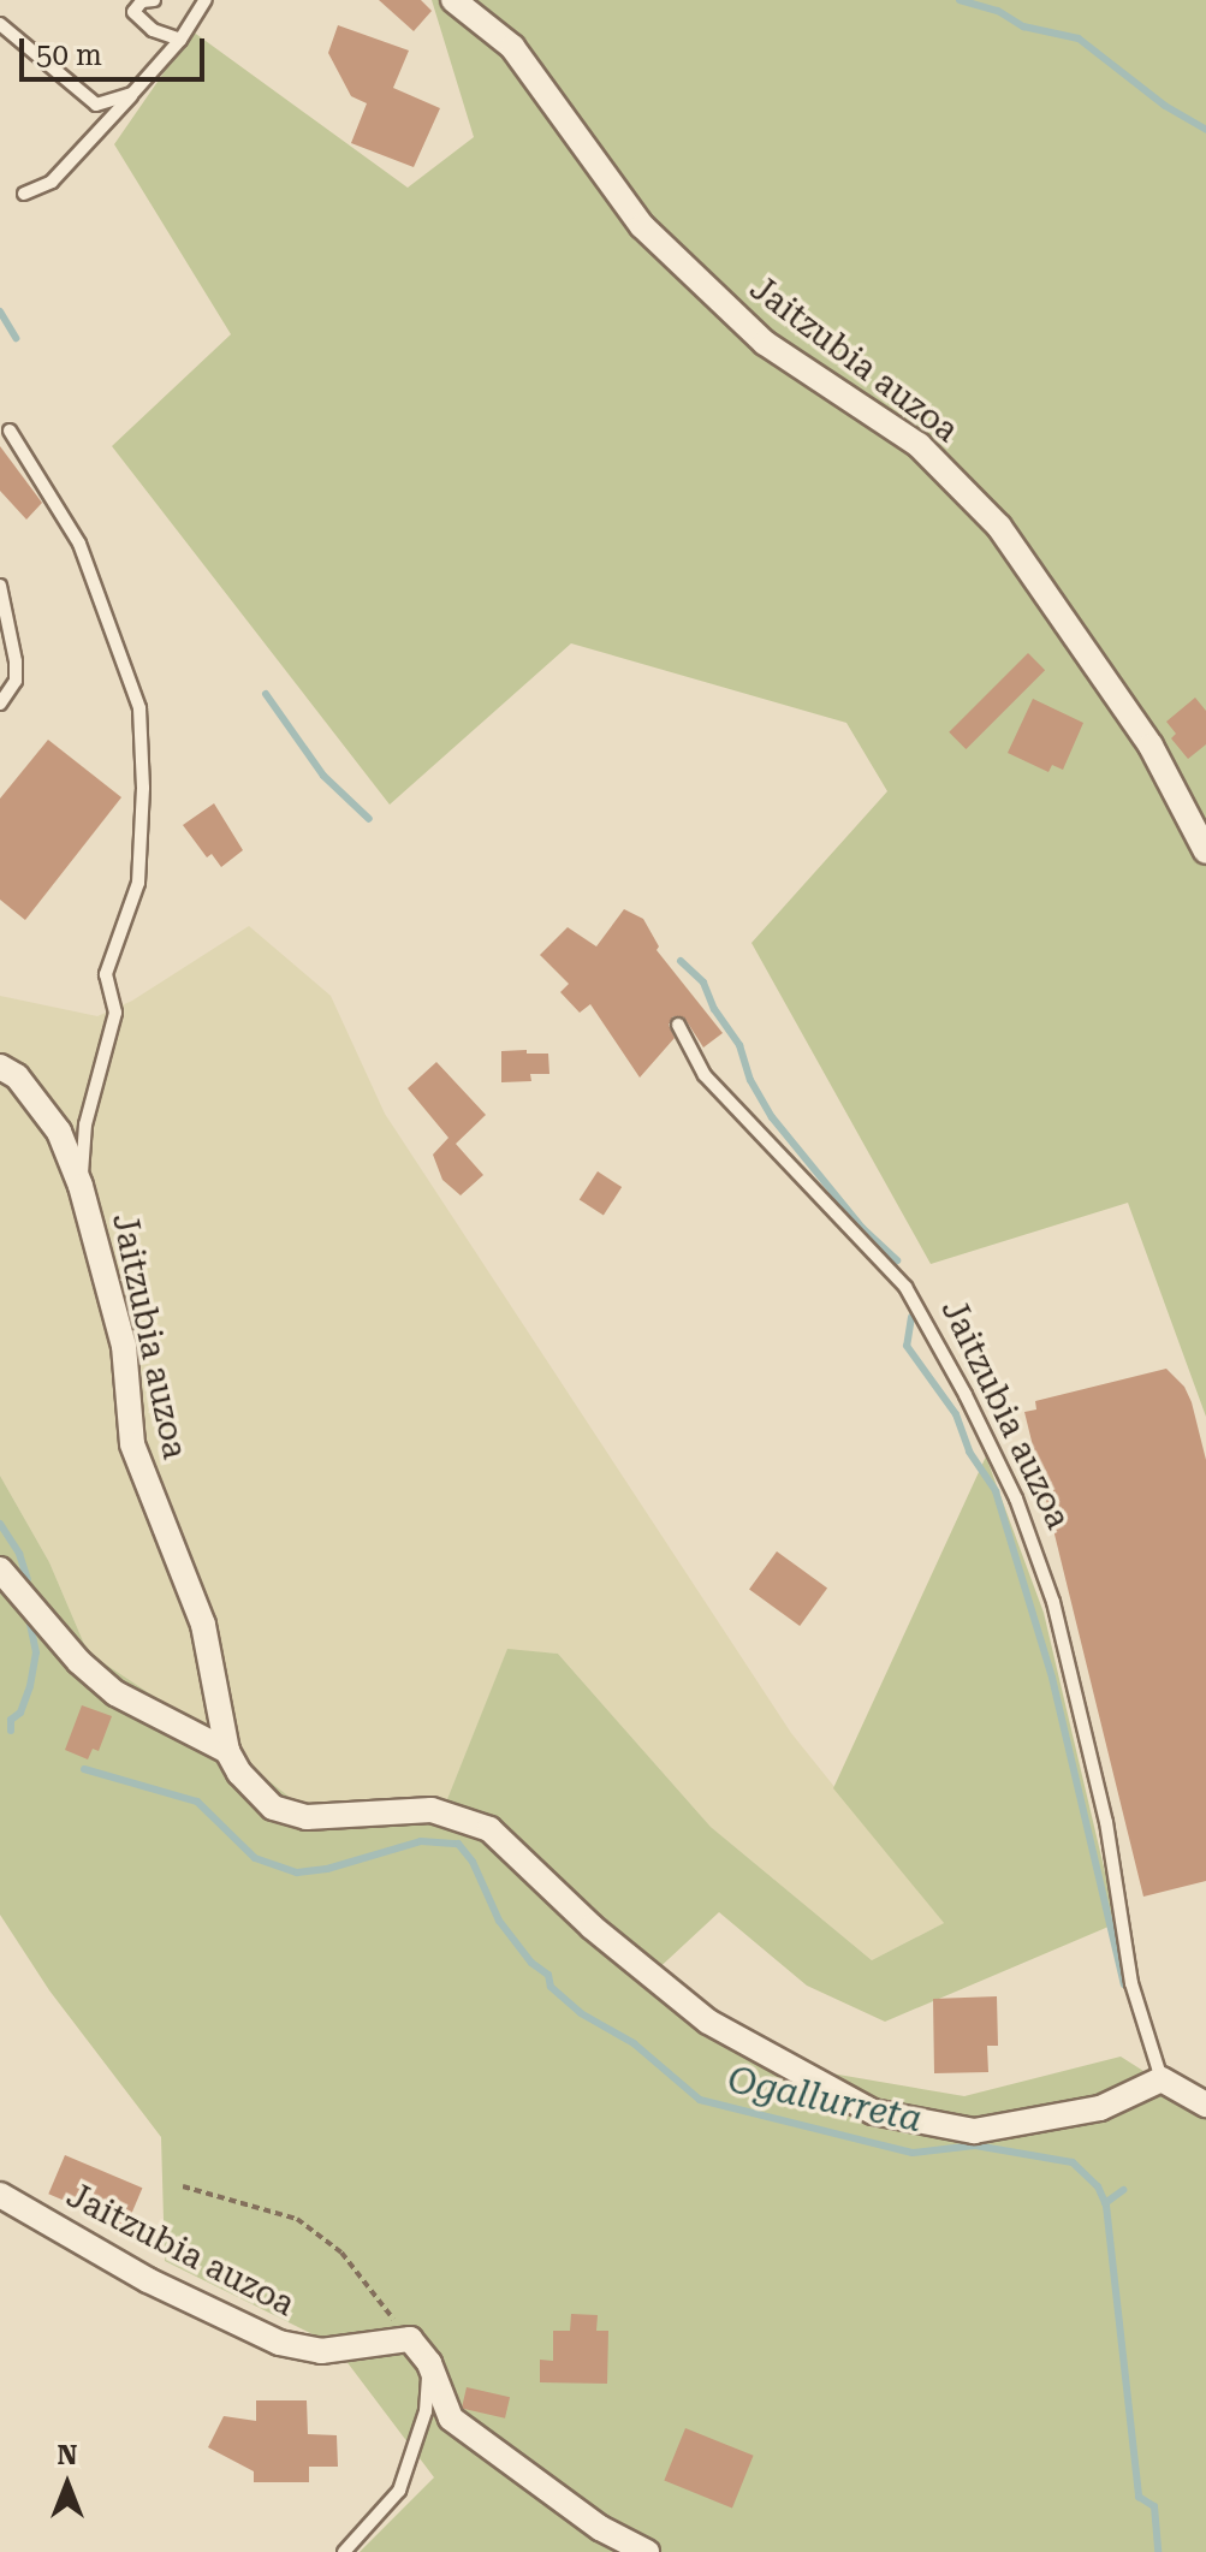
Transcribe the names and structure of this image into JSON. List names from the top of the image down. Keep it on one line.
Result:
{"streets":{"street":["Jaitzubia auzoa"]},"water":["Ogallurreta"],"scale_bar":"50 m","north":"top"}
